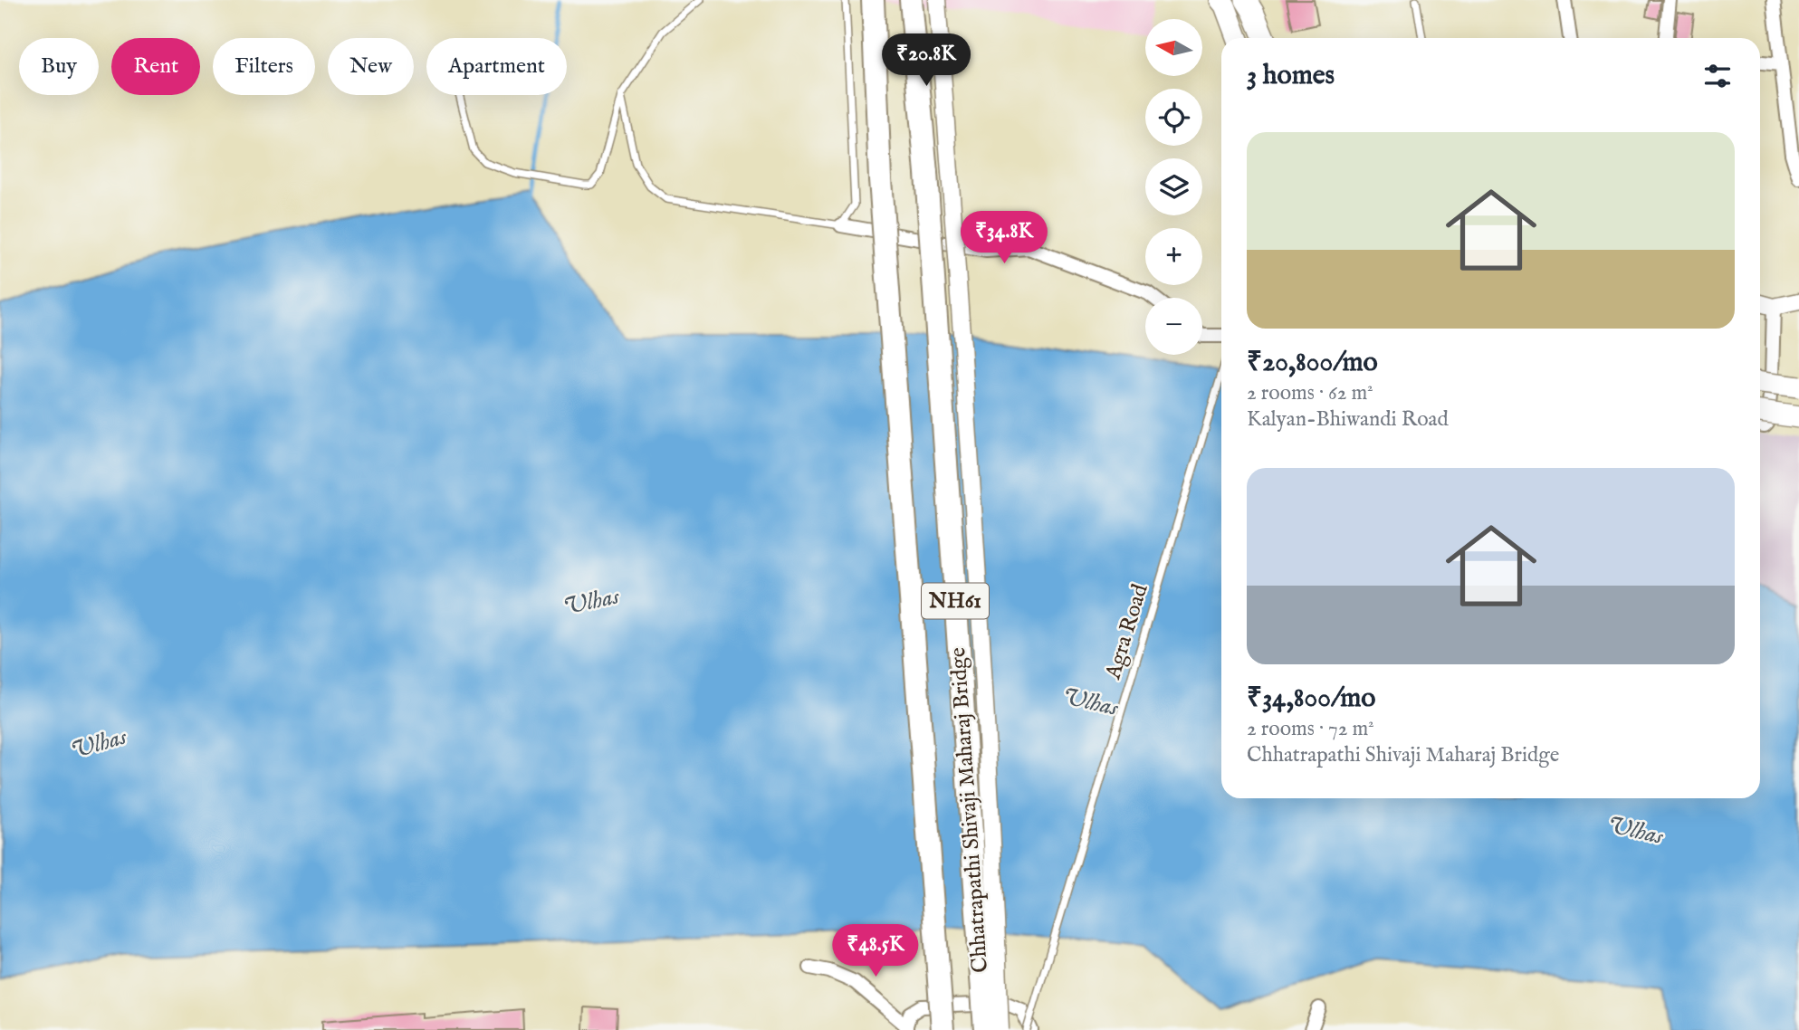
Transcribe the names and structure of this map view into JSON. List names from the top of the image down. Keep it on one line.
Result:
{"streets":{"highway":["NH61","Chhatrapathi Shivaji Maharaj Bridge"],"lane":["Agra Road"]},"water":["Ulhas"],"north":"left","page":{"map_buttons":["+","−"],"price":["₹20.8K","₹34.8K","₹48.5K"],"chip":["Buy","Rent","Filters","New","Apartment"],"heading":"3 homes","list":[{"name":"₹20,800/mo","note":"2 rooms · 62 m² · Kalyan-Bhiwandi Road"},{"name":"₹34,800/mo","note":"2 rooms · 72 m² · Chhatrapathi Shivaji Maharaj Bridge"}]}}
